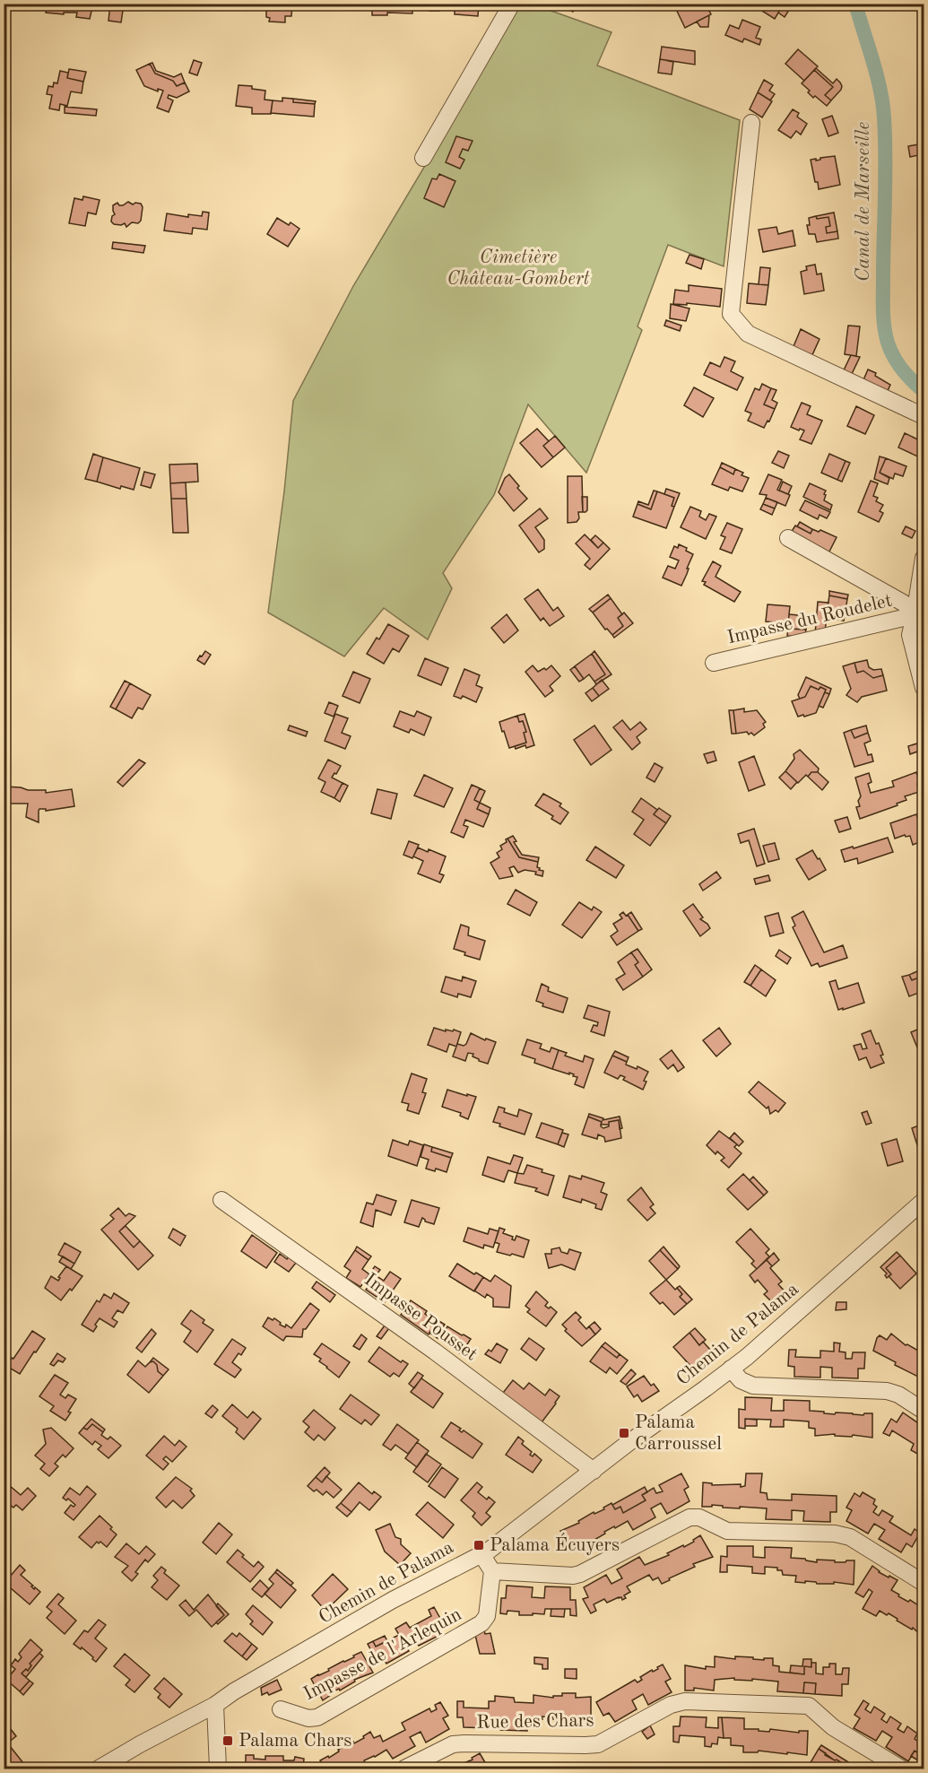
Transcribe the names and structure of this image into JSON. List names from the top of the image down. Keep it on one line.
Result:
{"streets":{"street":["Impasse du Roudelet","Impasse Pousset","Chemin de Palama","Impasse de l'Arlequin","Rue des Chars"]},"crossings":[["Impasse Pousset","Chemin de Palama"]],"water":["Canal de Marseille"],"parks":["Cimetière Château-Gombert"],"places":{"transit":["Palama Carroussel","Palama Écuyers","Palama Chars"]}}
